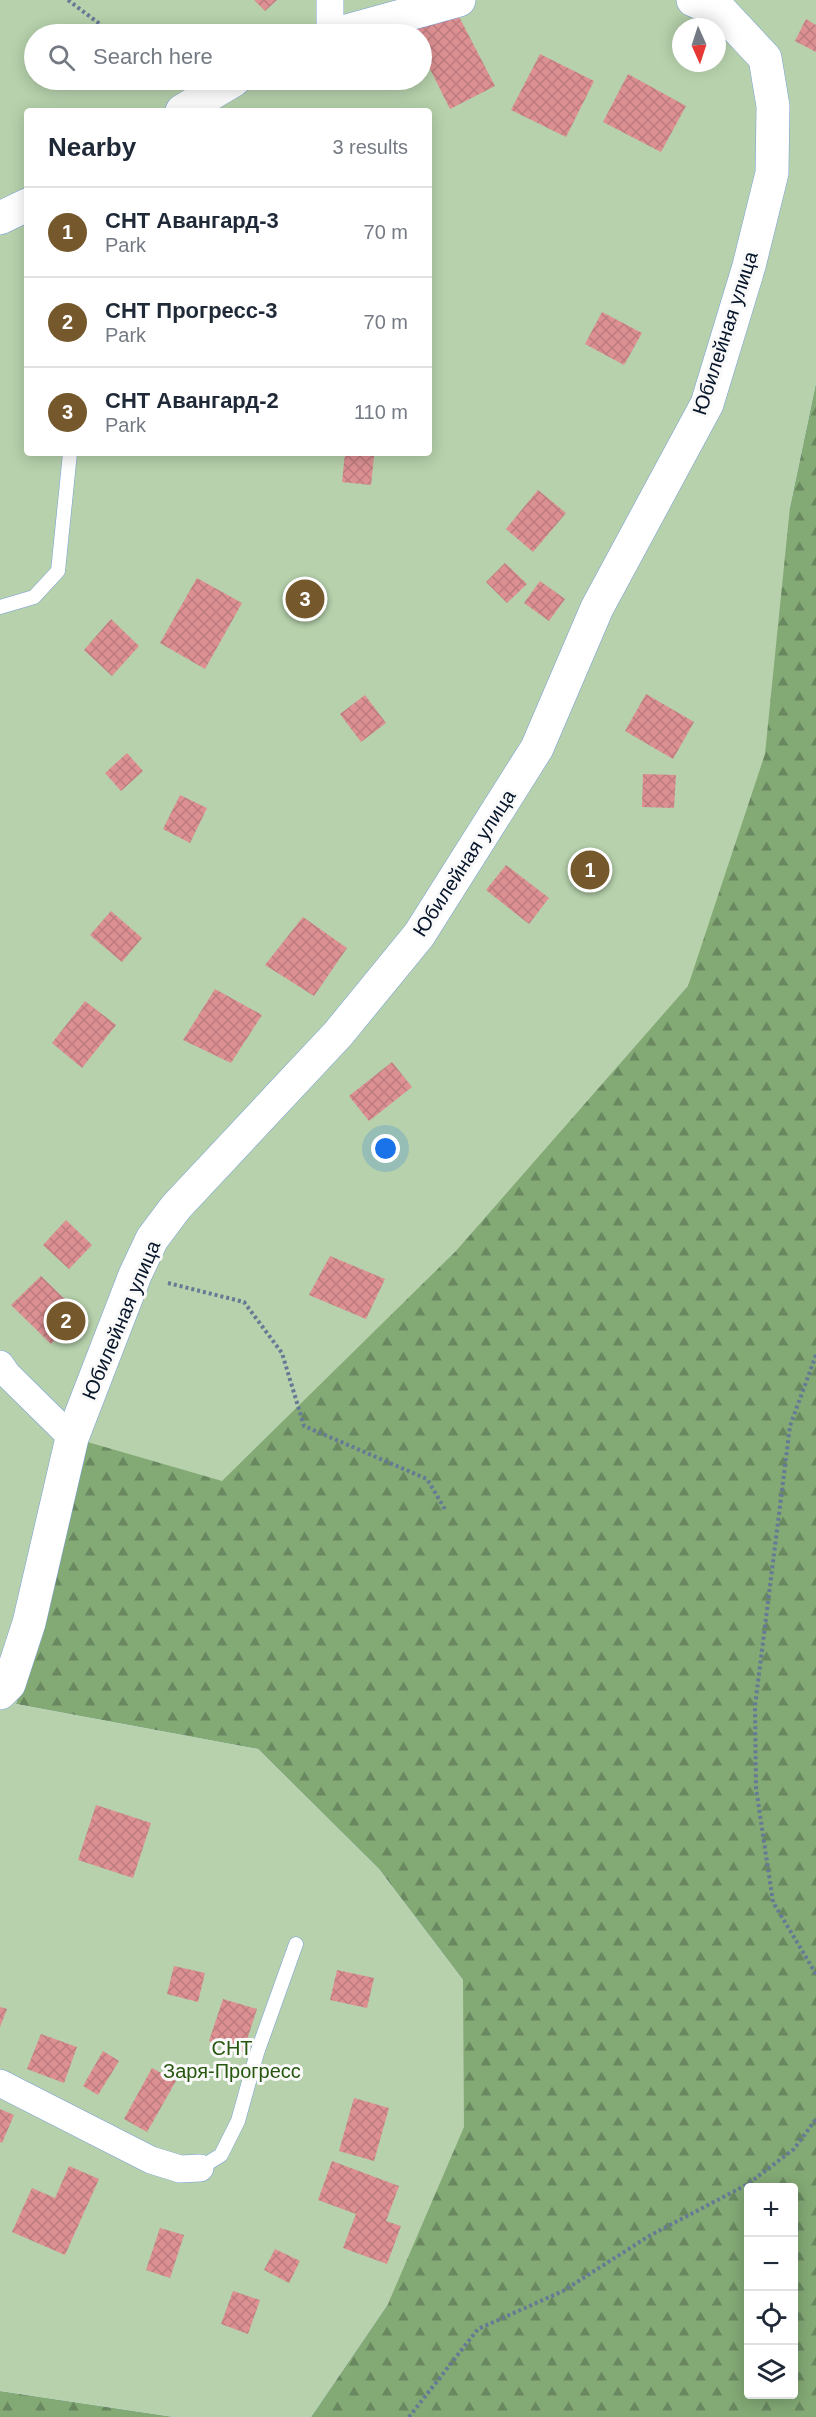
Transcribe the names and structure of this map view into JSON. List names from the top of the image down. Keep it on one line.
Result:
{"streets":{"street":["Юбилейная улица"]},"parks":["СНТ Заря-Прогресс"],"north":"bottom","page":{"search":"Search here","heading":["Nearby","3 results"],"list":[{"mark":"1","name":"СНТ Авангард-3","note":"Park","value":"70 m"},{"mark":"2","name":"СНТ Прогресс-3","note":"Park","value":"70 m"},{"mark":"3","name":"СНТ Авангард-2","note":"Park","value":"110 m"}],"pins":["3","1","2"],"map_buttons":["+","−"]}}
